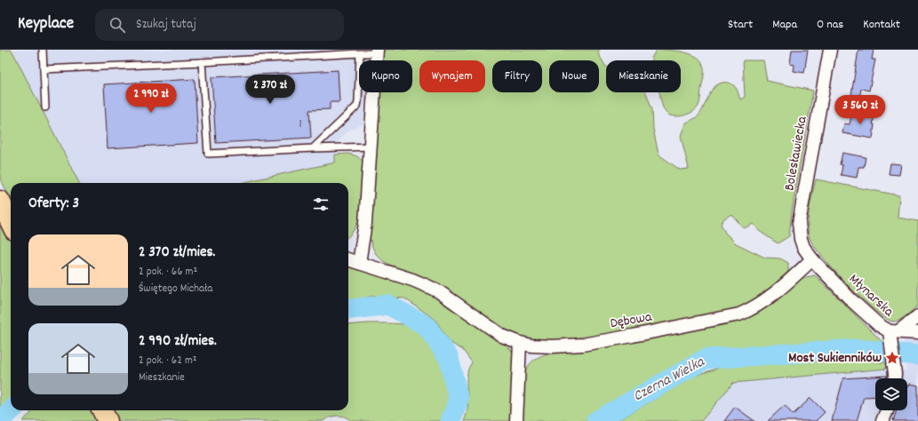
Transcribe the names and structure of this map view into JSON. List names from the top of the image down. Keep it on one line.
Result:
{"streets":{"street":["Bolesławiecka","Młynarska","Dębowa"]},"crossings":[["Bolesławiecka","Młynarska"],["Bolesławiecka","Dębowa"],["Młynarska","Dębowa"]],"water":["Czerna Wielka"],"places":{"place":["Most Sukienników"]},"house_numbers":["1"],"page":{"header":"Keyplace","search":"Szukaj tutaj","nav":["Start","Mapa","O nas","Kontakt"],"chip":["Kupno","Wynajem","Filtry","Nowe","Mieszkanie"],"price":["2 370 zł","2 990 zł","3 560 zł"],"heading":"Oferty: 3","list":[{"name":"2 370 zł/mies.","note":"2 pok. · 66 m² · Świętego Michała"},{"name":"2 990 zł/mies.","note":"2 pok. · 62 m² · Mieszkanie"}]}}
